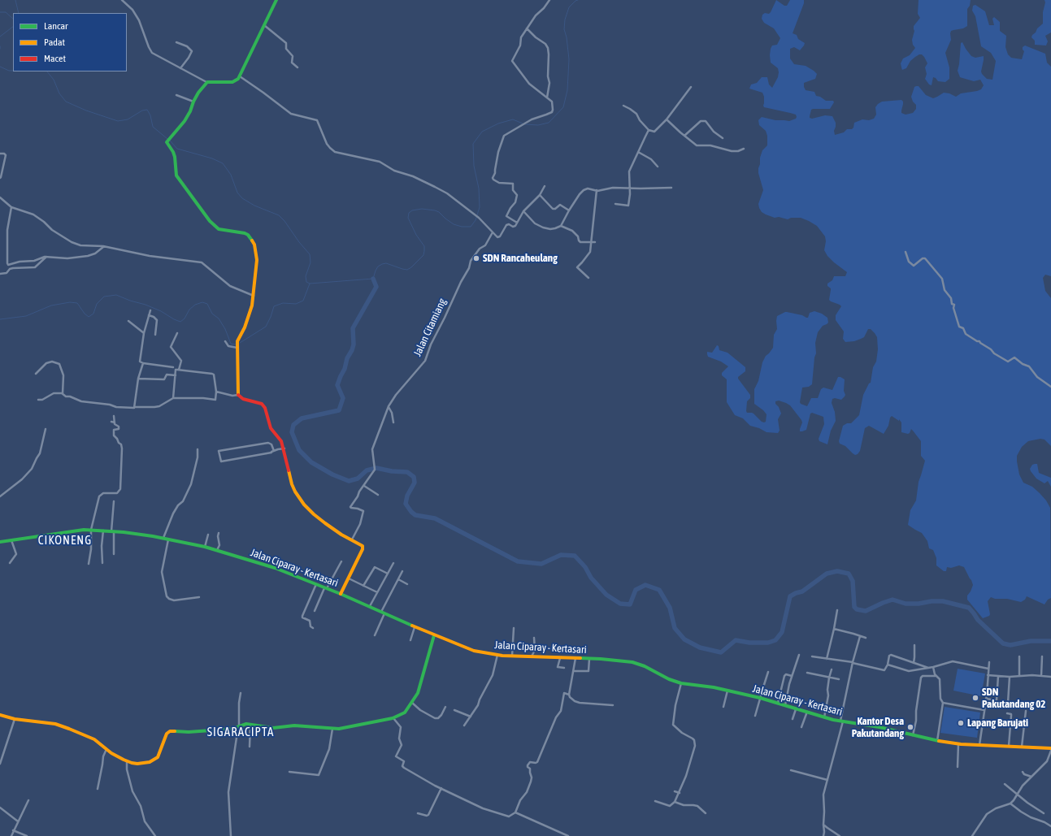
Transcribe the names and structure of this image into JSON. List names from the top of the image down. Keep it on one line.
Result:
{"streets":{"street":["Jalan Citamiang","Jalan Ciparay - Kertasari"]},"districts":["CIKONENG","SIGARACIPTA"],"places":["SDN Rancaheulang","SDN Pakutandang 02","Lapang Barujati","Kantor Desa Pakutandang"],"legend":["Lancar","Padat","Macet"]}
